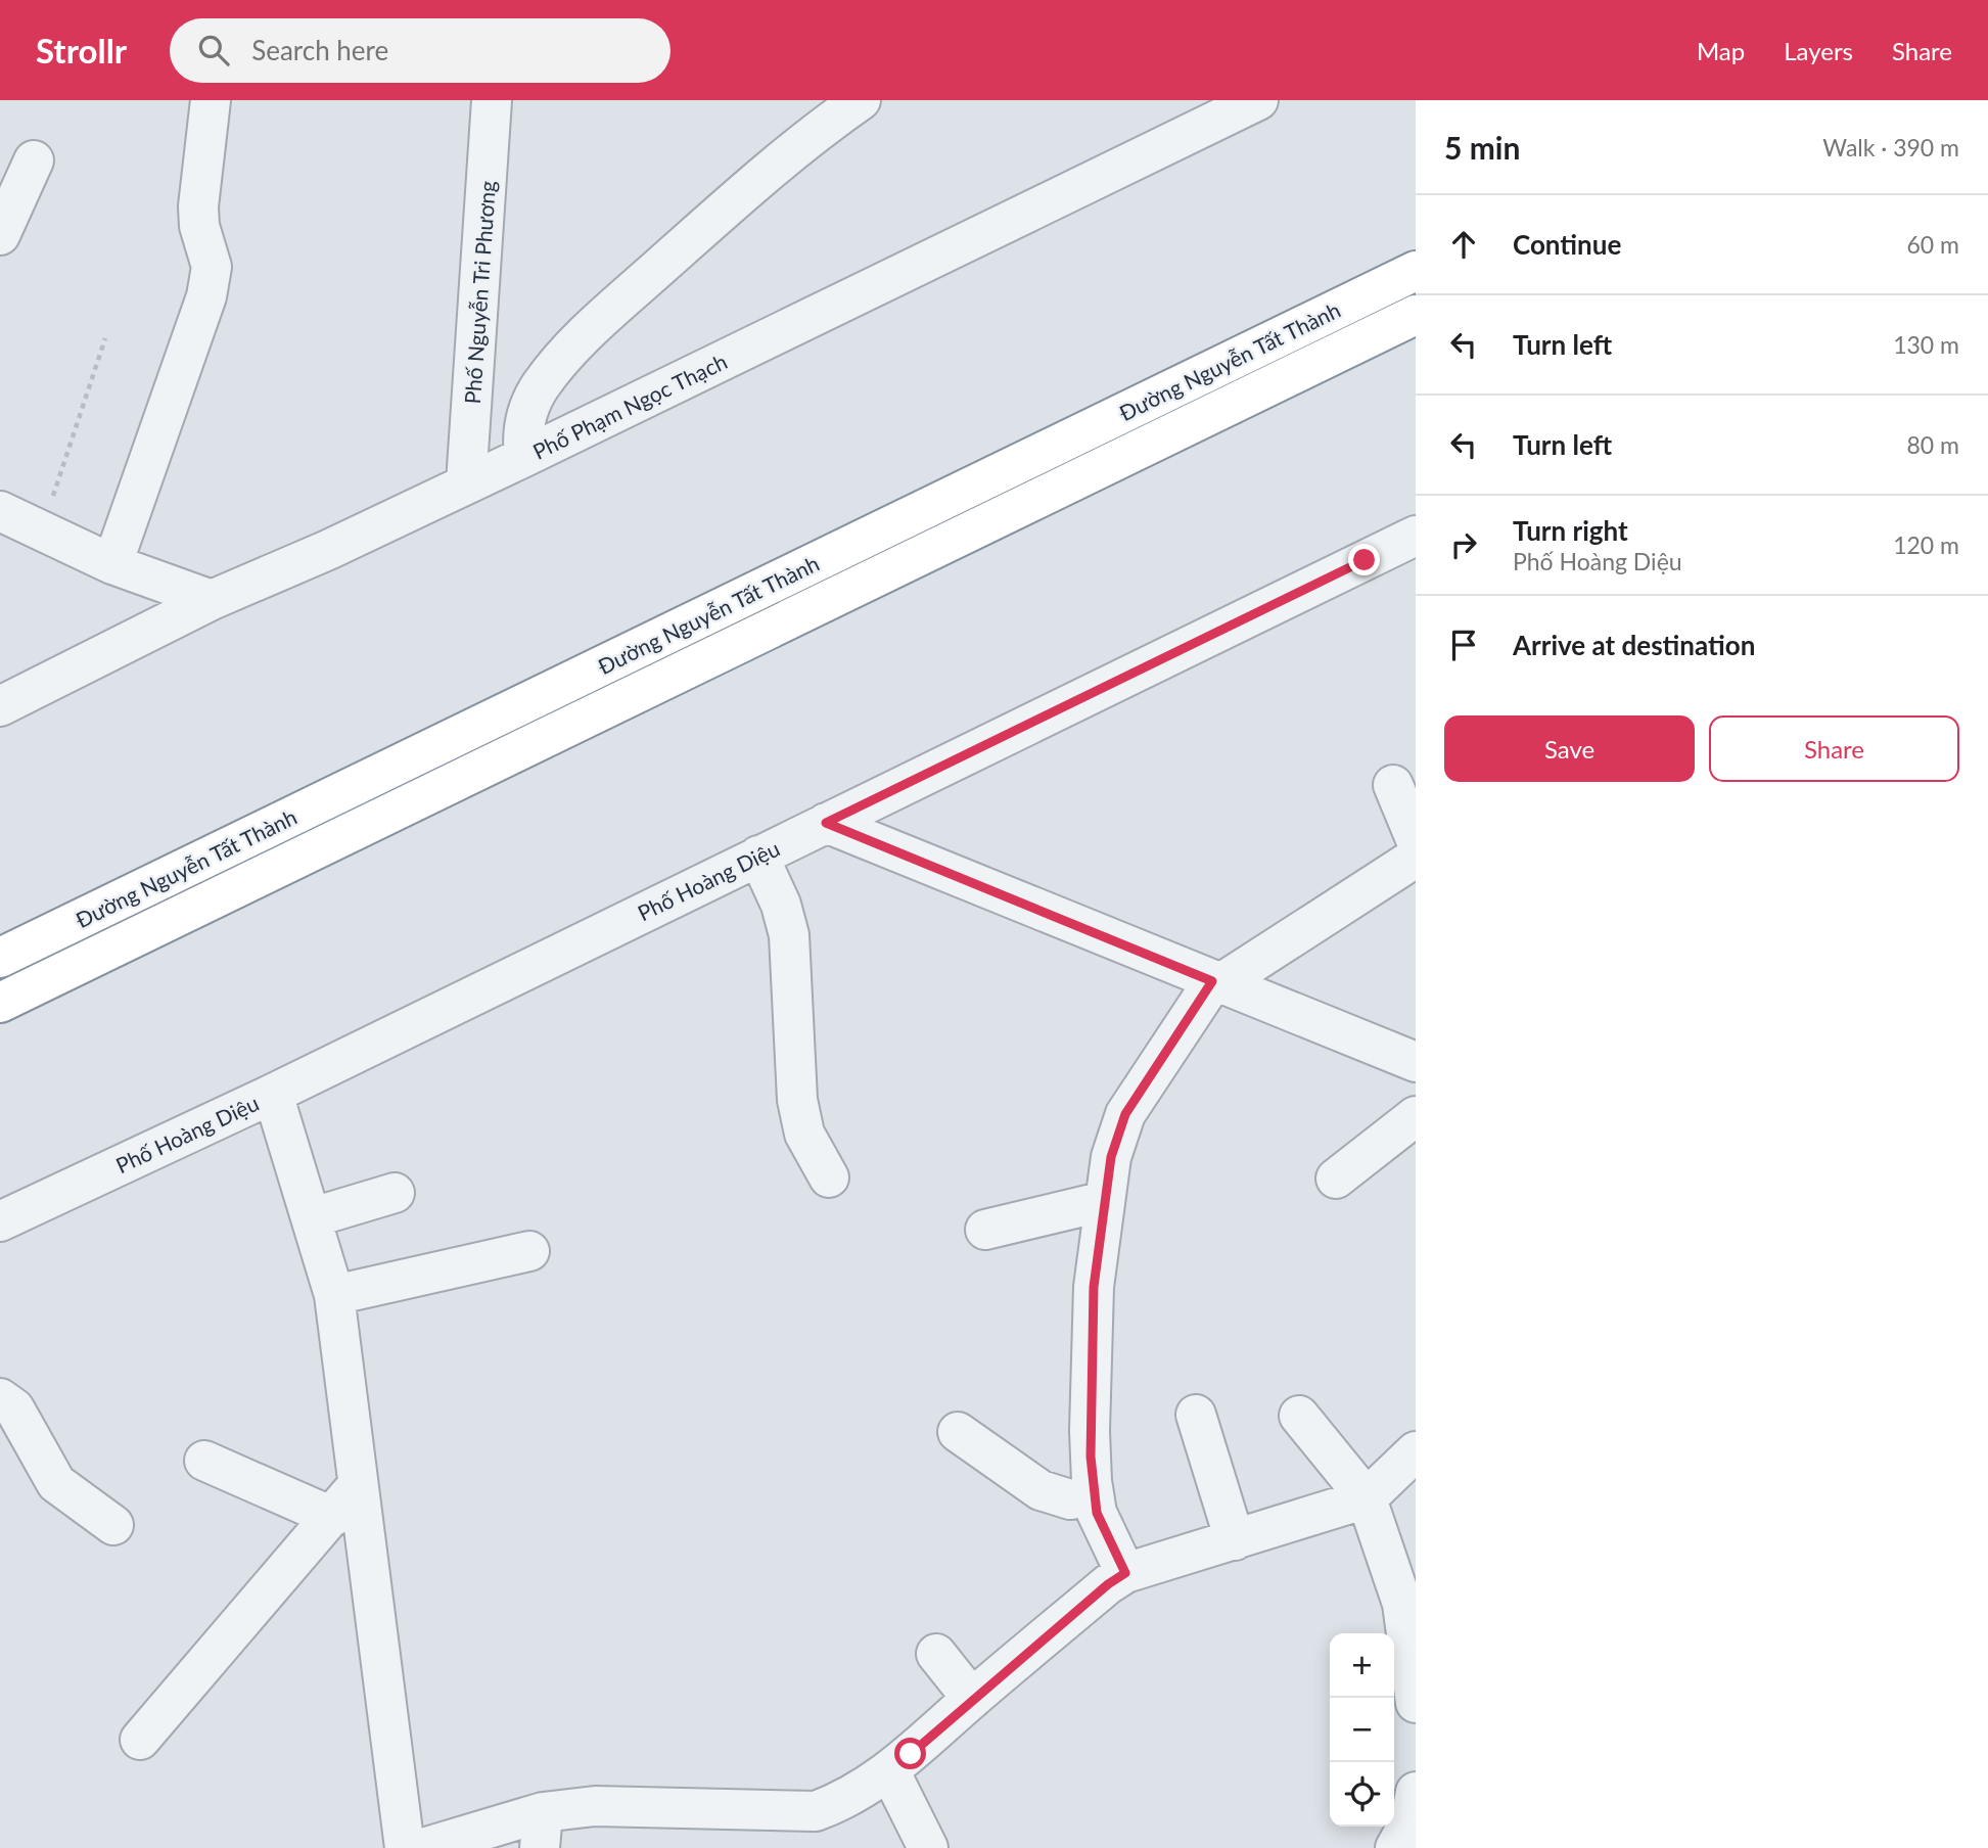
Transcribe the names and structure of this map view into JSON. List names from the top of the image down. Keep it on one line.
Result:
{"streets":{"highway":["Đường Nguyễn Tất Thành"],"street":["Phố Nguyễn Tri Phương","Phố Phạm Ngọc Thạch","Phố Hoàng Diệu"]},"crossings":[["Phố Nguyễn Tri Phương","Phố Phạm Ngọc Thạch"]],"page":{"header":"Strollr","search":"Search here","nav":["Map","Layers","Share"],"heading":["5 min","Walk · 390 m"],"list":[["Continue","60 m"],["Turn left","130 m"],["Turn left","80 m"],["Turn right","Phố Hoàng Diệu","120 m"],"Arrive at destination"],"buttons":["Save","Share"],"map_buttons":["+","−"]}}
